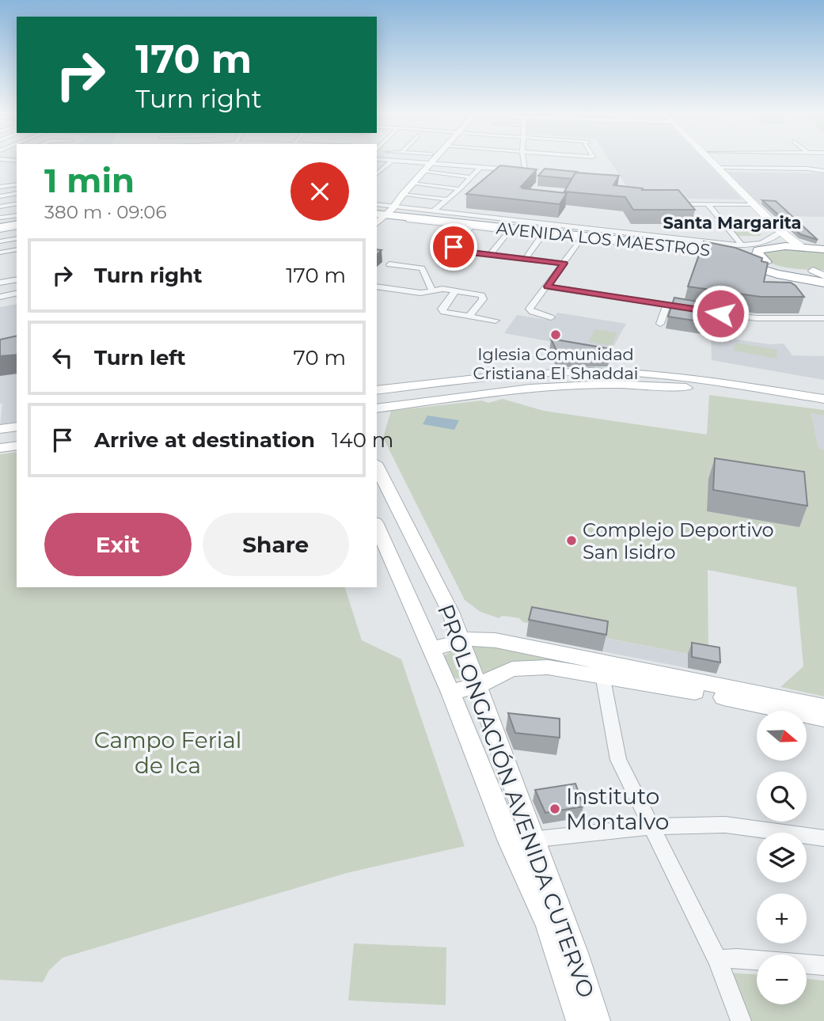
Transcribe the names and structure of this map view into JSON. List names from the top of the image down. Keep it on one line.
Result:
{"streets":{"highway":["AVENIDA LOS MAESTROS"],"street":["PROLONGACIÓN AVENIDA CUTERVO"]},"districts":["Santa Margarita"],"parks":["Campo Ferial de Ica"],"places":["Iglesia Comunidad Cristiana El Shaddai","Complejo Deportivo San Isidro","Instituto Montalvo"],"north":"right","page":{"turn":["170 m","Turn right"],"heading":["1 min","380 m · 09:06"],"list":[{"name":"Turn right","value":"170 m"},{"name":"Turn left","value":"70 m"},{"name":"Arrive at destination","value":"140 m"}],"buttons":["Exit","Share"],"map_buttons":["+","−"]}}
